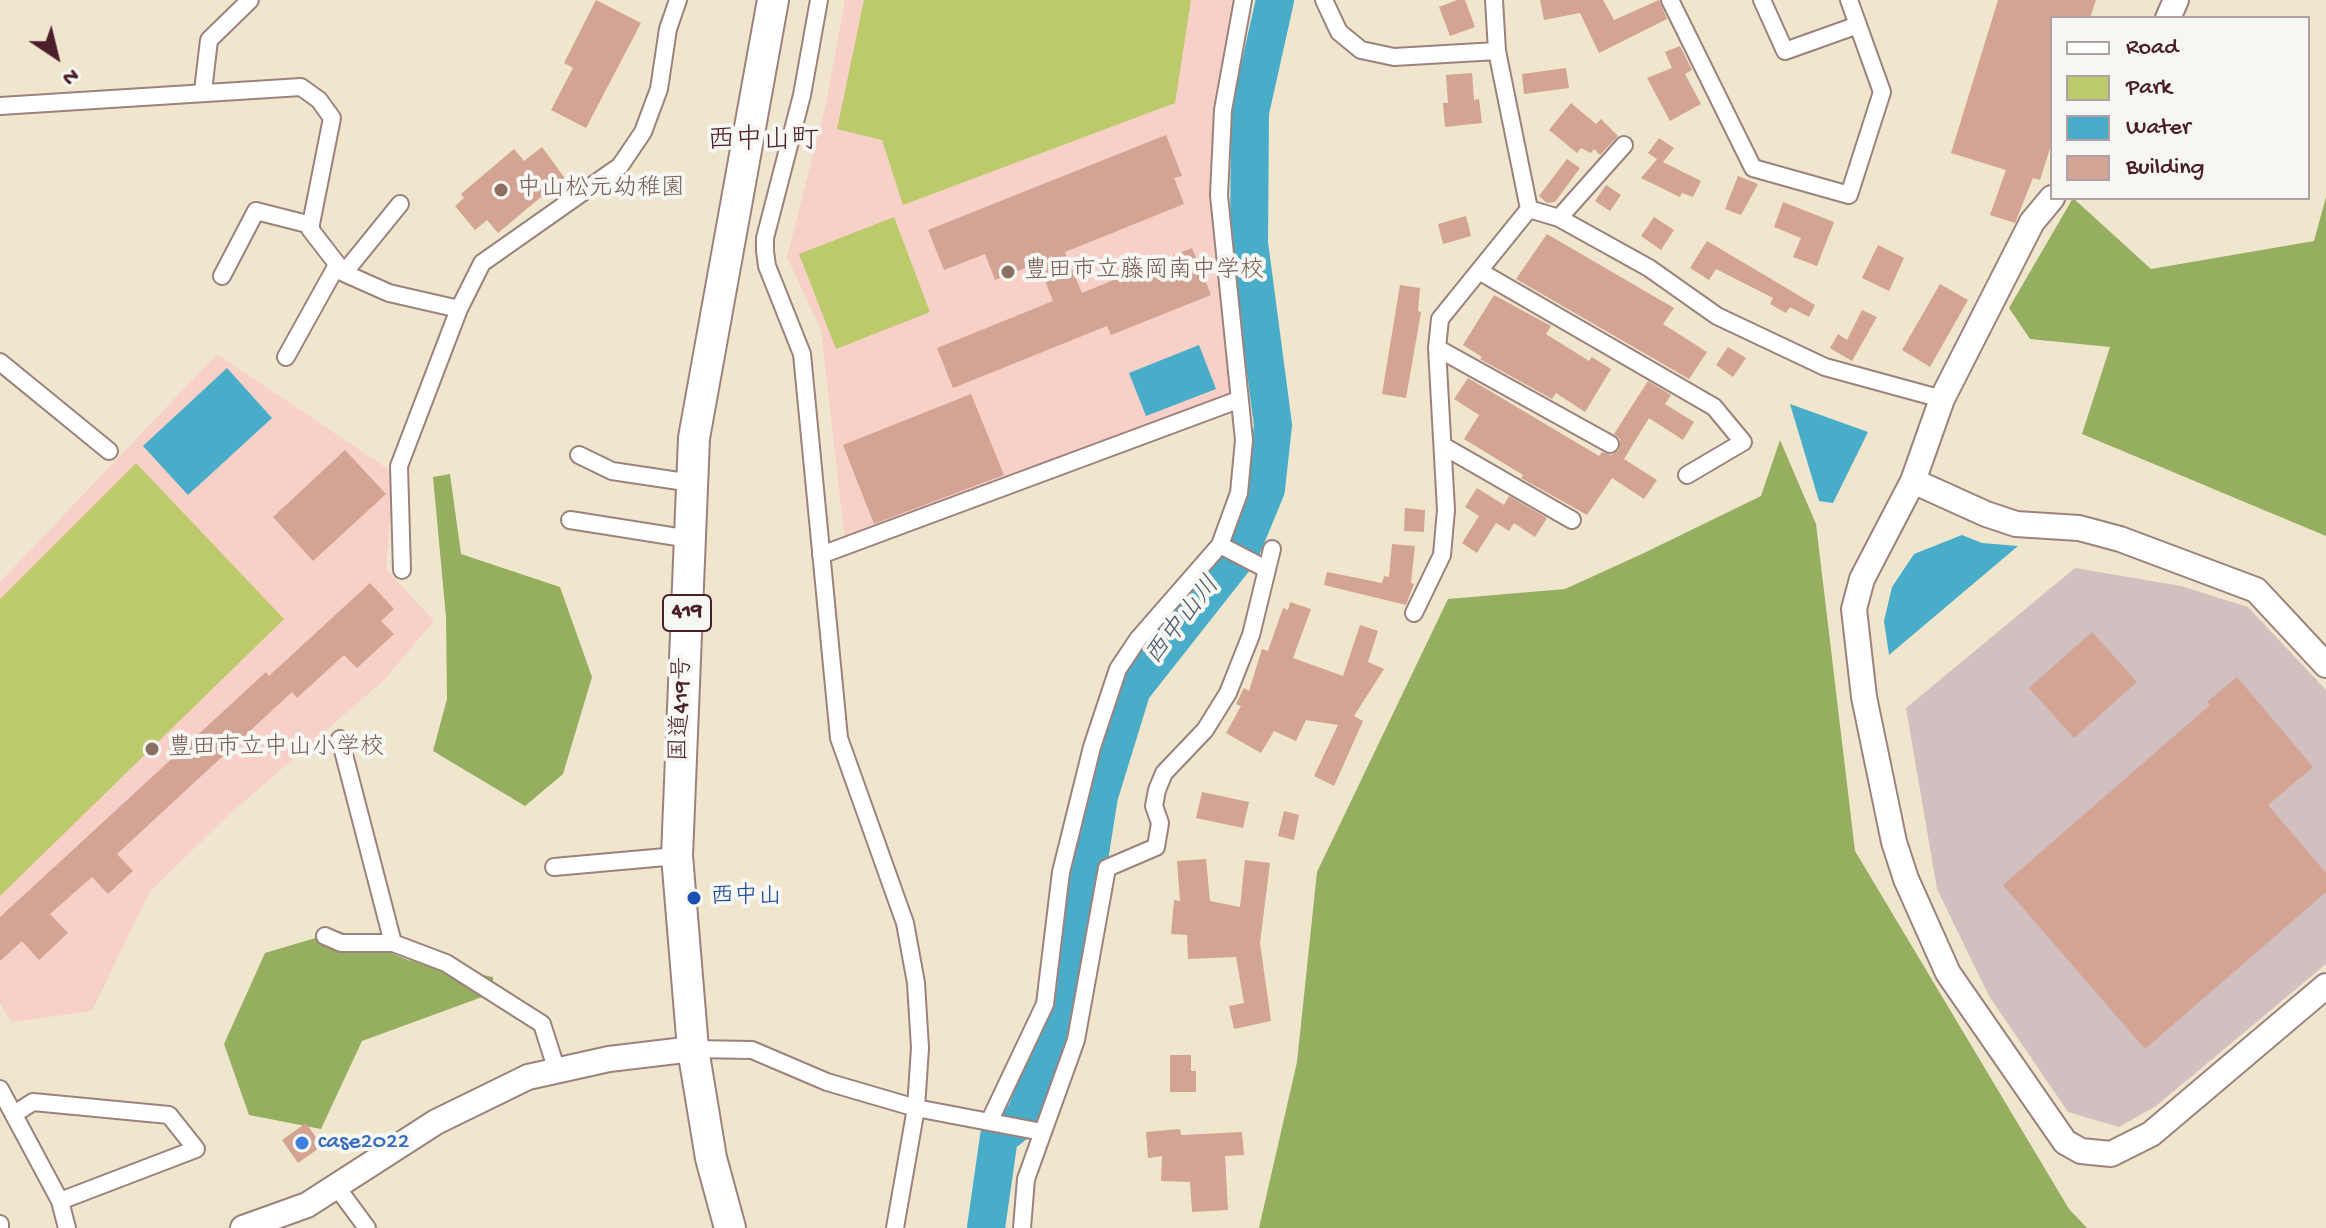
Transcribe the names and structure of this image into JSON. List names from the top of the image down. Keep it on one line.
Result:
{"streets":{"highway":["419","国道419号"]},"districts":["西中山町"],"water":["西中山川"],"places":["中山松元幼稚園","豊田市立藤岡南中学校","豊田市立中山小学校","西中山","case2022"],"legend":["Road","Park","Water","Building"],"north":"bottom right"}
